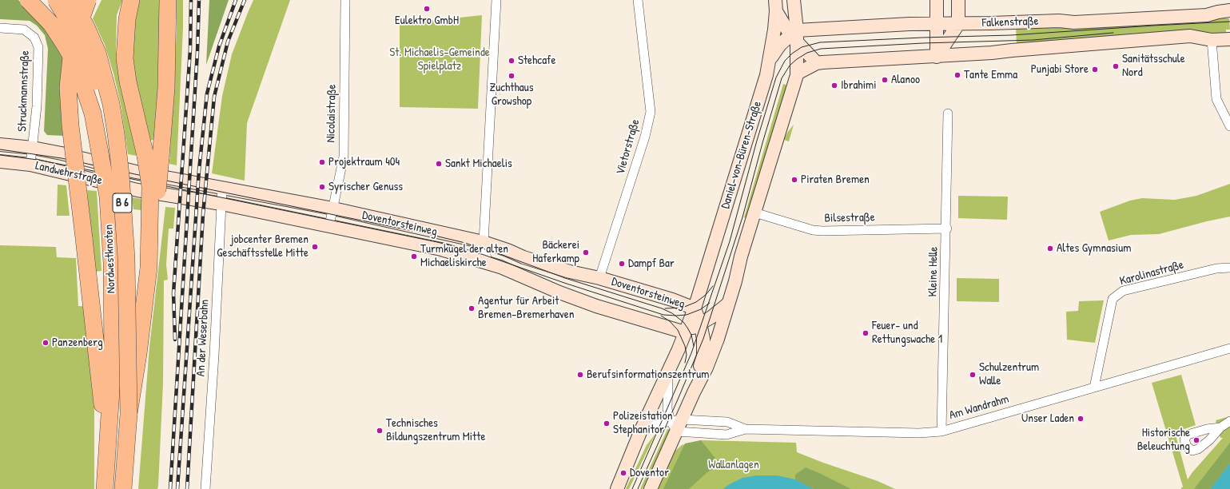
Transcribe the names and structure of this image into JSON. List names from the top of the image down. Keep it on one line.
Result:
{"streets":{"highway":["B 6","Nordwestknoten"],"street":["Falkenstraße","Struckmannstraße","Nicolaistraße","Vietorstraße","Daniel-von-Büren-Straße","Landwehrstraße","Bilsestraße","Doventorsteinweg","Kleine Helle","Karolinastraße","An der Weserbahn","Am Wandrahm"]},"crossings":[["Struckmannstraße","Landwehrstraße"],["Nicolaistraße","Doventorsteinweg"],["Vietorstraße","Doventorsteinweg"],["Daniel-von-Büren-Straße","Doventorsteinweg"],["Daniel-von-Büren-Straße","Am Wandrahm"],["Landwehrstraße","Doventorsteinweg"],["Bilsestraße","Kleine Helle"],["Doventorsteinweg","An der Weserbahn"],["Kleine Helle","Am Wandrahm"],["Karolinastraße","Am Wandrahm"]],"parks":["St. Michaelis-Gemeinde Spielplatz","Wallanlagen"],"places":["Eulektro GmbH","Stehcafe","Sanitätsschule Nord","Punjabi Store","Tante Emma","Zuchthaus Growshop","Alanoo","Ibrahimi","Projektraum 404","Sankt Michaelis","Piraten Bremen","Syrischer Genuss","jobcenter Bremen Geschäftsstelle Mitte","Altes Gymnasium","Bäckerei Haferkamp","Turmkugel der alten Michaeliskirche","Dampf Bar","Agentur für Arbeit Bremen-Bremerhaven","Feuer- und Rettungswache 1","Panzenberg","Berufsinformationszentrum","Schulzentrum Walle","Unser Laden","Polizeistation Stephanitor","Technisches Bildungszentrum Mitte","Historische Beleuchtung","Doventor"]}
